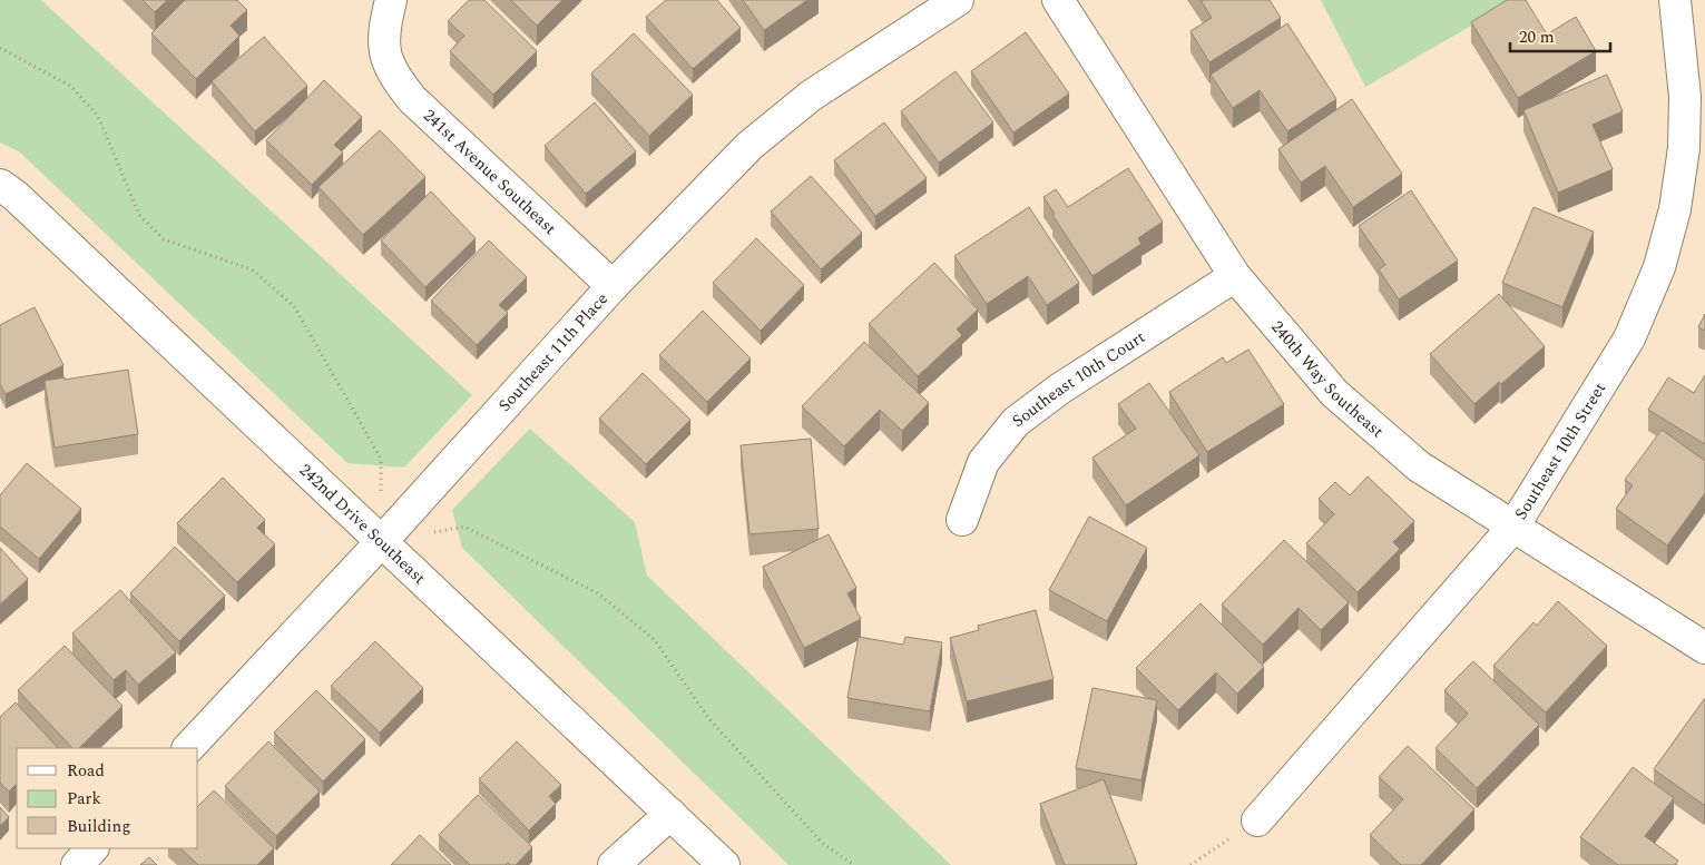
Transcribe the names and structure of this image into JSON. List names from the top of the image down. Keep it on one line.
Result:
{"streets":{"street":["241st Avenue Southeast","Southeast 11th Place","240th Way Southeast","Southeast 10th Court","Southeast 10th Street","242nd Drive Southeast"]},"crossings":[["241st Avenue Southeast","Southeast 11th Place"],["Southeast 11th Place","242nd Drive Southeast"],["240th Way Southeast","Southeast 10th Court"],["240th Way Southeast","Southeast 10th Street"]],"legend":["Road","Park","Building"],"scale_bar":"20 m"}
